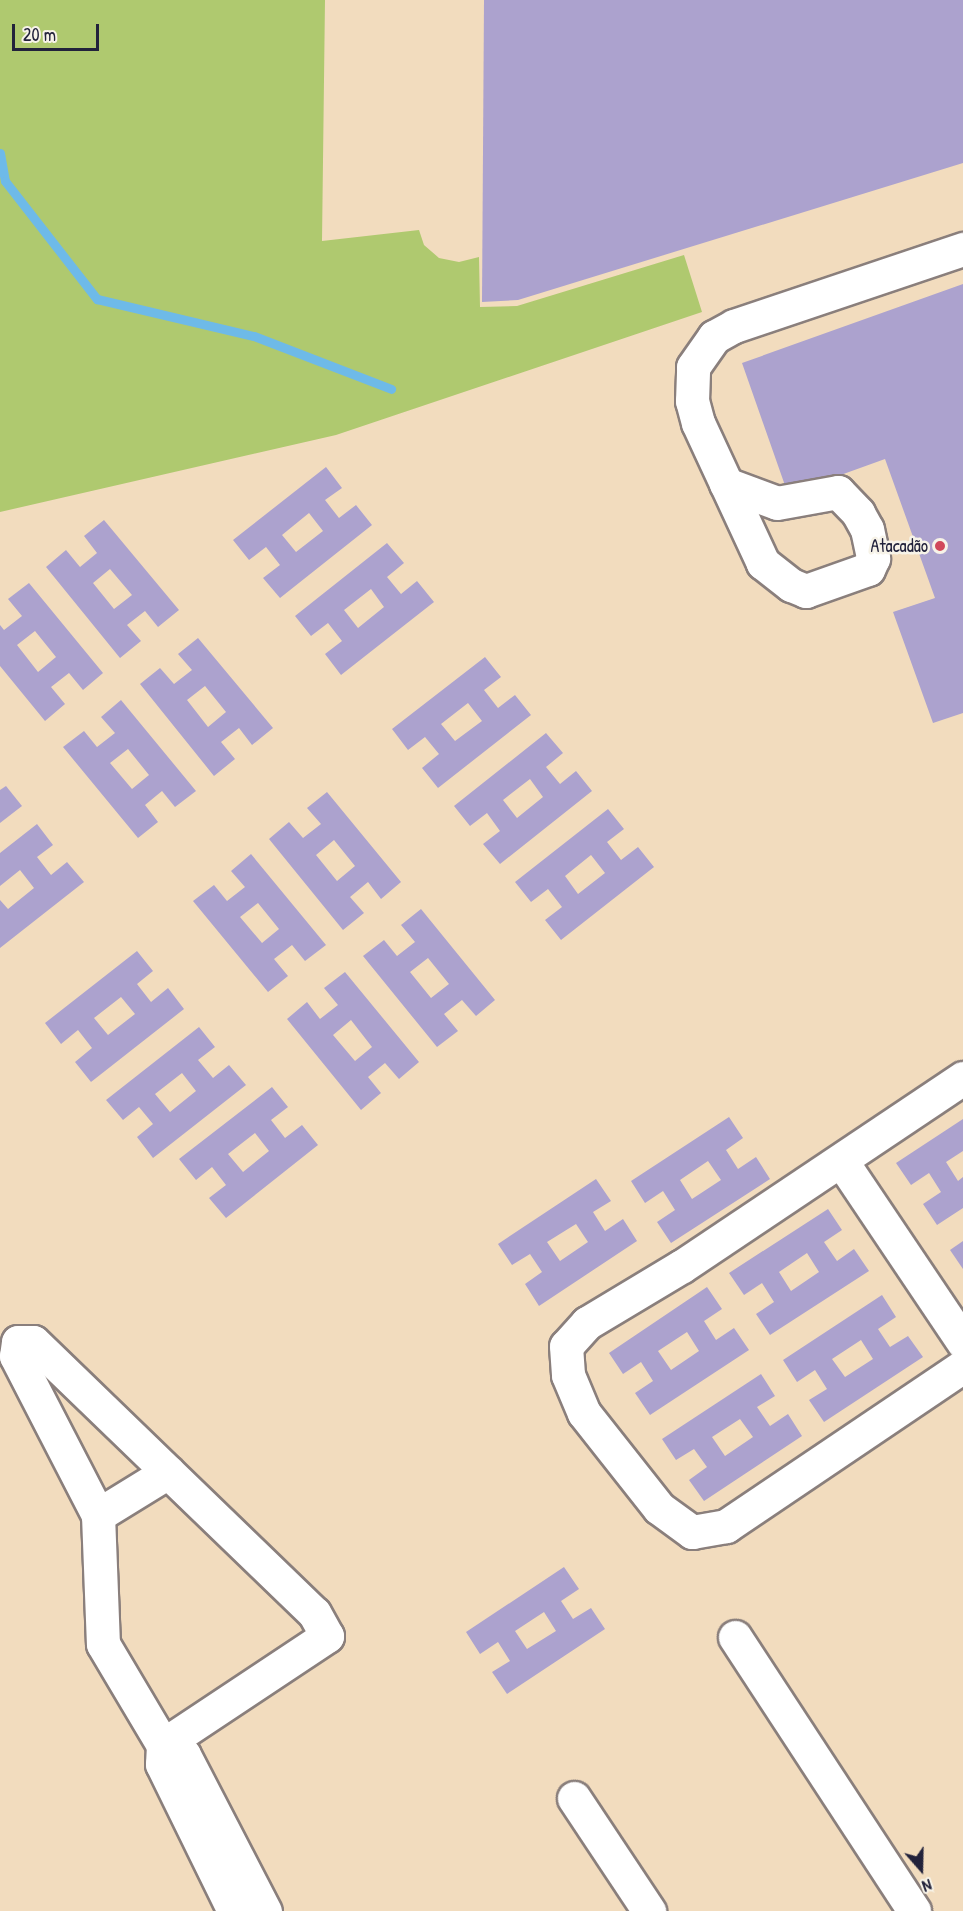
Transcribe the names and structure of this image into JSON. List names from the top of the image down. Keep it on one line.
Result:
{"places":["Atacadão"],"scale_bar":"20 m","north":"bottom"}
